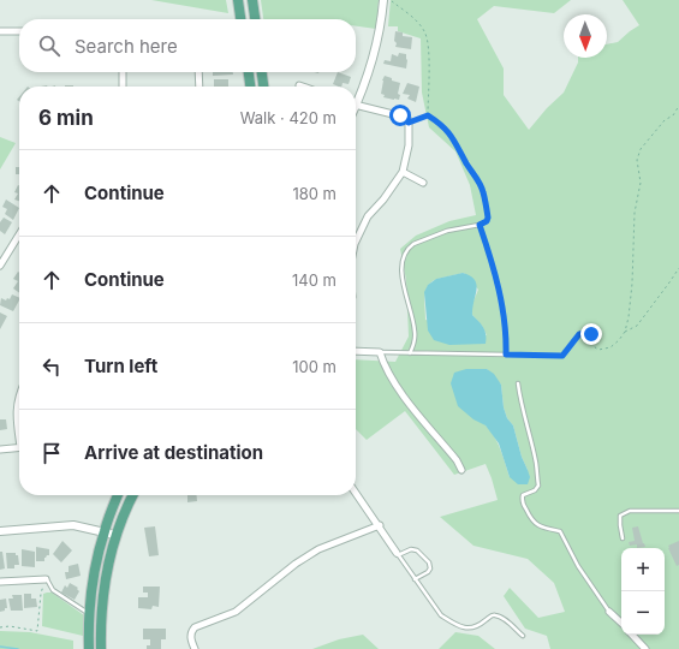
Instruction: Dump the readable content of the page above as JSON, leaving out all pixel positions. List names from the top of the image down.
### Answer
{
  "north": "bottom",
  "page": {
    "search": "Search here",
    "heading": ["6 min", "Walk · 420 m"],
    "list": [
      ["Continue", "180 m"],
      ["Continue", "140 m"],
      ["Turn left", "100 m"],
      "Arrive at destination"
    ],
    "map_buttons": ["+", "−"]
  }
}
